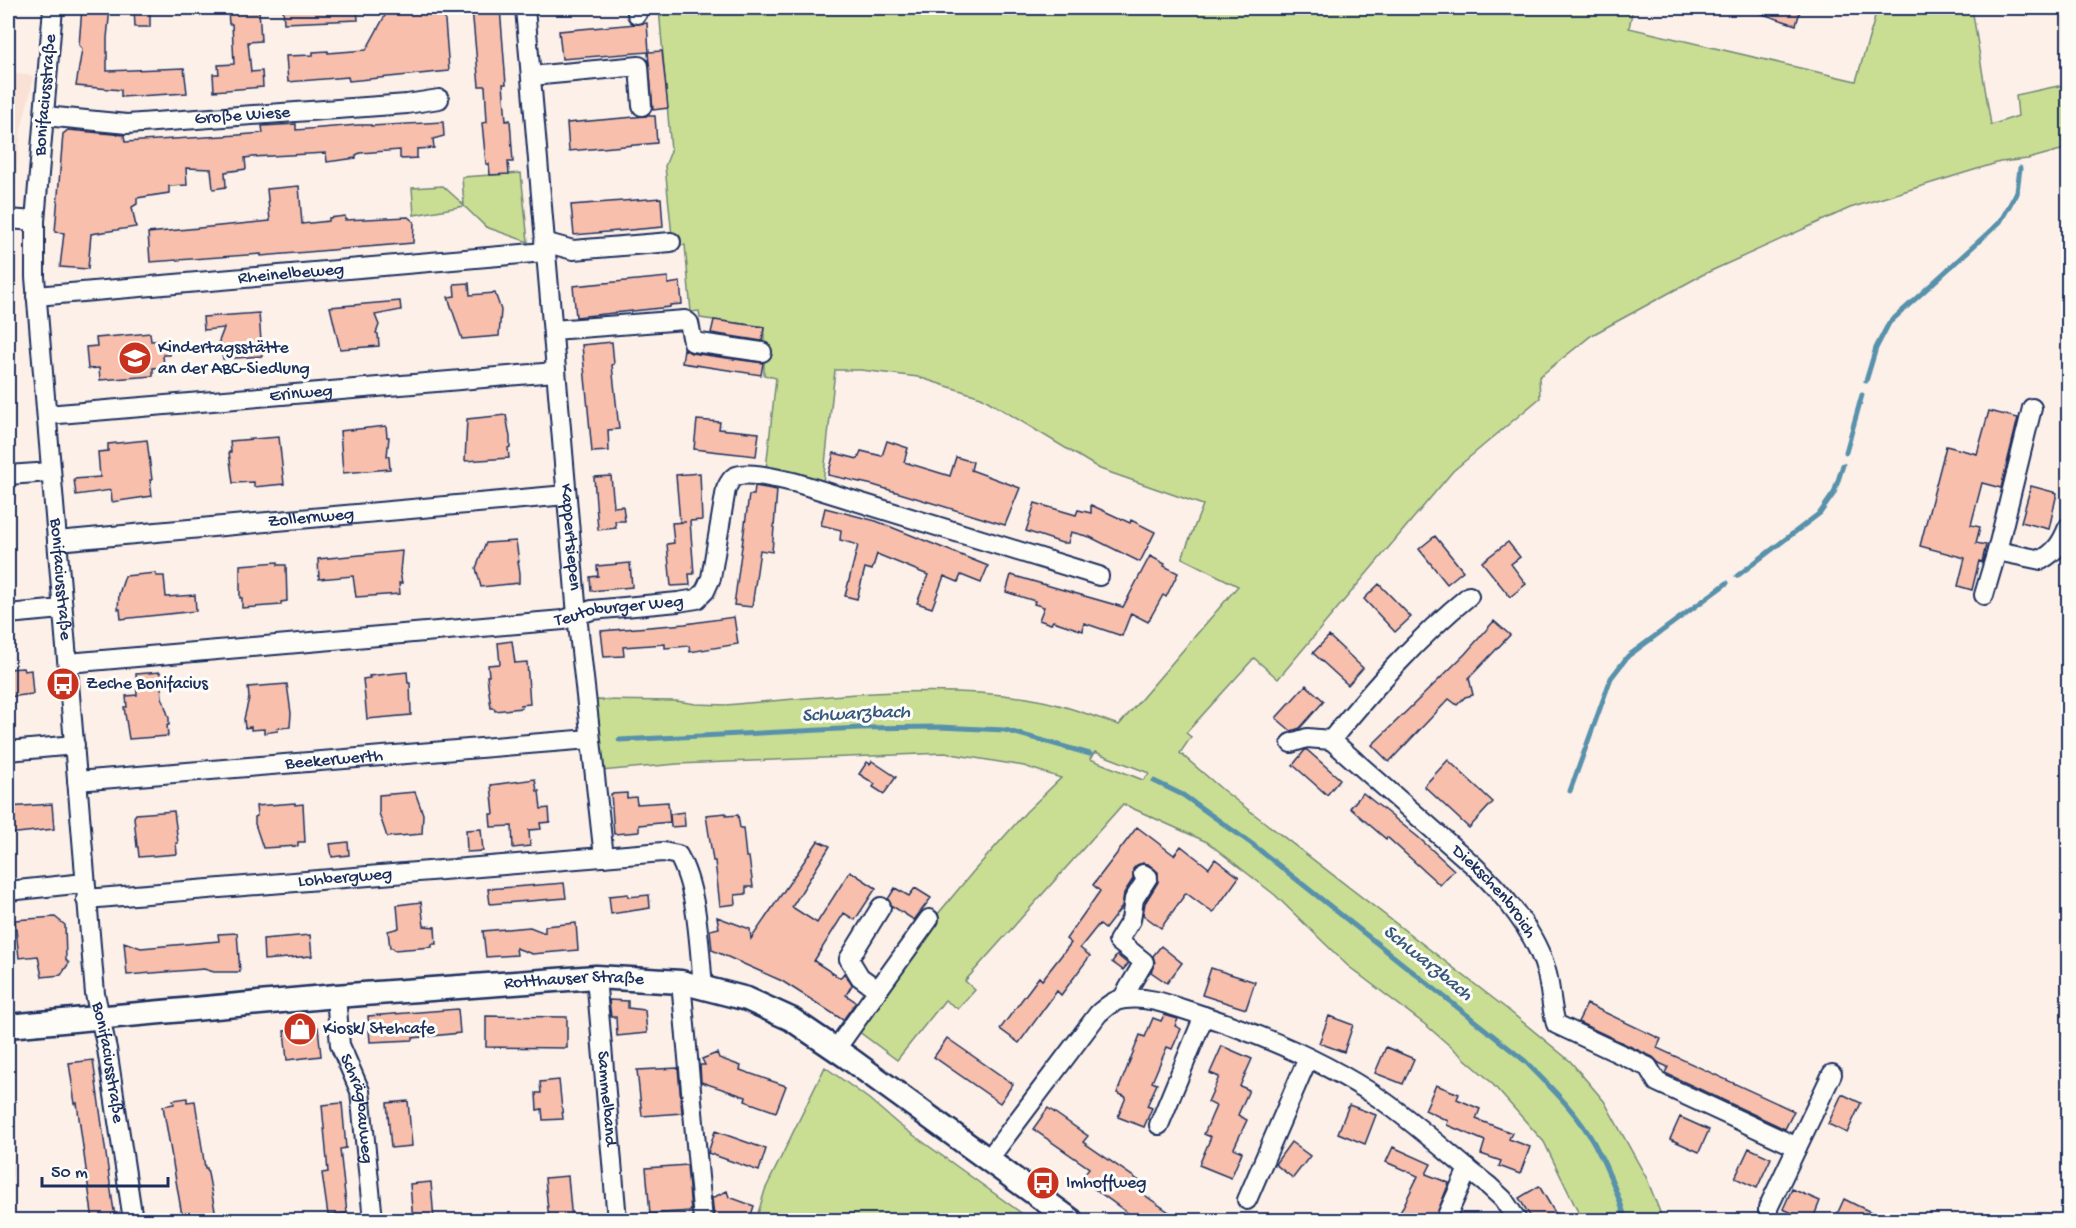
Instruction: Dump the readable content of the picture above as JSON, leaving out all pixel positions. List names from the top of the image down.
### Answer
{
  "streets": {
    "main road": ["Rotthauser Straße"],
    "street": [
      "Bonifaciusstraße",
      "Große Wiese",
      "Rheinelbeweg",
      "Erinweg",
      "Zollernweg",
      "Kappertsiepen",
      "Teutoburger Weg",
      "Beekerwerth",
      "Lohbergweg",
      "Diekschenbroich",
      "Sammelband",
      "Schrägbauweg"
    ]
  },
  "crossings": [
    ["Bonifaciusstraße", "Große Wiese"],
    ["Bonifaciusstraße", "Rheinelbeweg"],
    ["Bonifaciusstraße", "Erinweg"],
    ["Bonifaciusstraße", "Zollernweg"],
    ["Bonifaciusstraße", "Teutoburger Weg"],
    ["Bonifaciusstraße", "Beekerwerth"],
    ["Bonifaciusstraße", "Lohbergweg"],
    ["Bonifaciusstraße", "Rotthauser Straße"],
    ["Rheinelbeweg", "Kappertsiepen"],
    ["Erinweg", "Kappertsiepen"],
    ["Zollernweg", "Kappertsiepen"],
    ["Kappertsiepen", "Teutoburger Weg"],
    ["Kappertsiepen", "Beekerwerth"],
    ["Kappertsiepen", "Lohbergweg"],
    ["Rotthauser Straße", "Sammelband"],
    ["Rotthauser Straße", "Schrägbauweg"]
  ],
  "water": ["Schwarzbach"],
  "places": {
    "school or university": ["Kindertagsstätte an der ABC-Siedlung"],
    "bus stop": ["Zeche Bonifacius", "Imhoffweg"],
    "shop": ["Kiosk/ Stehcafe"]
  },
  "scale_bar": "50 m"
}
